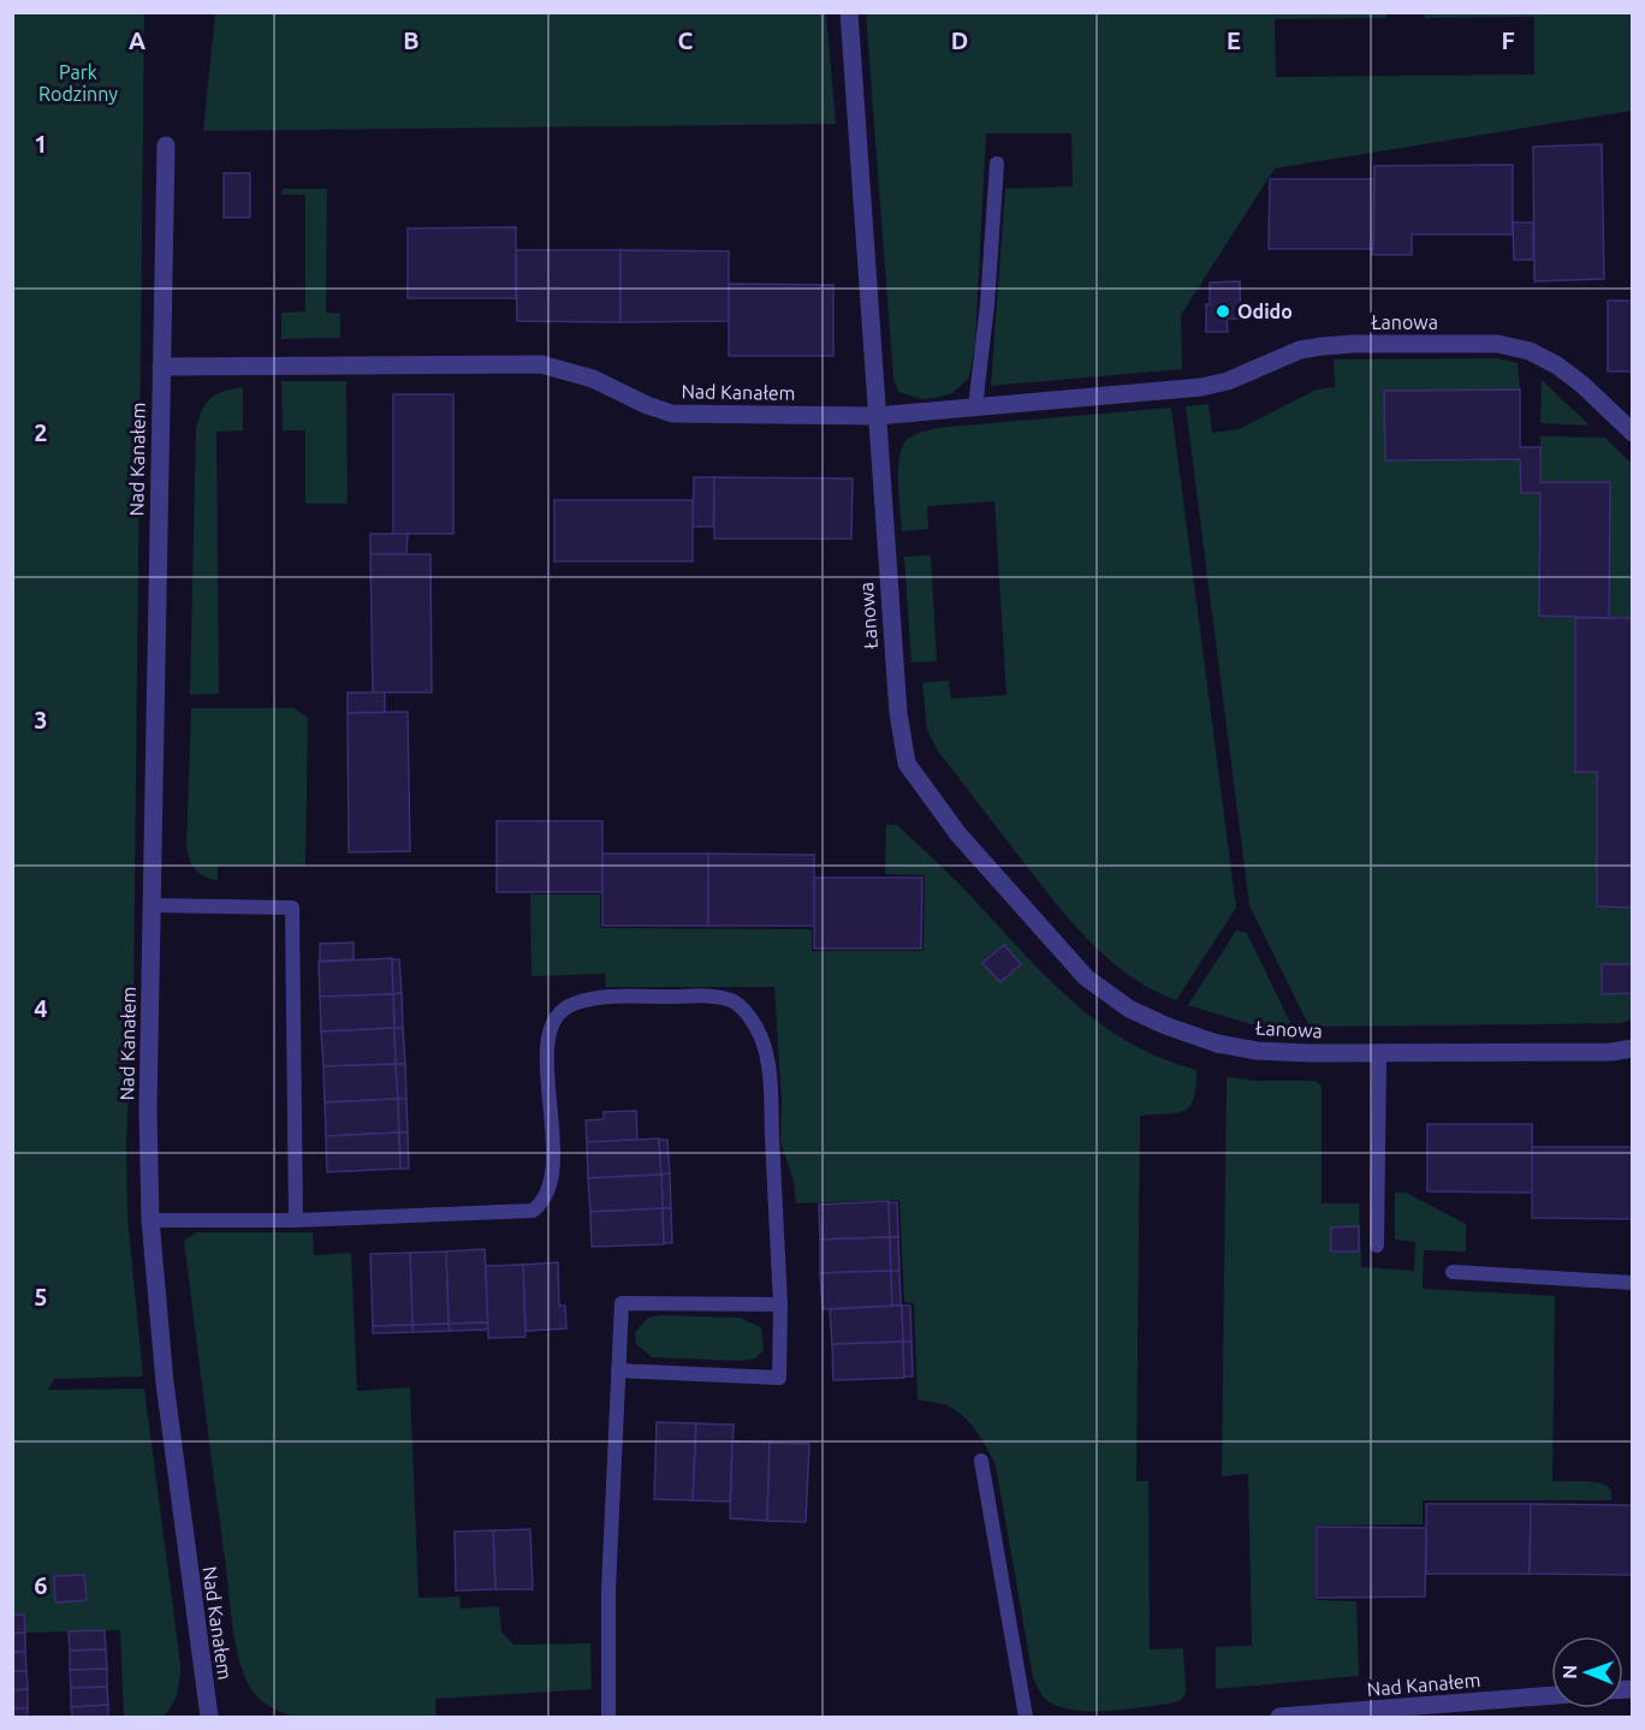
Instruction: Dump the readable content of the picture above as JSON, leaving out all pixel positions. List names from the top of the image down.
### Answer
{
  "streets": {
    "street": ["Łanowa", "Nad Kanałem"]
  },
  "crossings": [
    ["Łanowa", "Nad Kanałem"]
  ],
  "parks": ["Park Rodzinny"],
  "places": ["Odido"],
  "north": "left",
  "grid": {
    "columns": [
      "A",
      "B",
      "C",
      "D",
      "E",
      "F"
    ],
    "rows": [
      "1",
      "2",
      "3",
      "4",
      "5",
      "6"
    ]
  }
}
